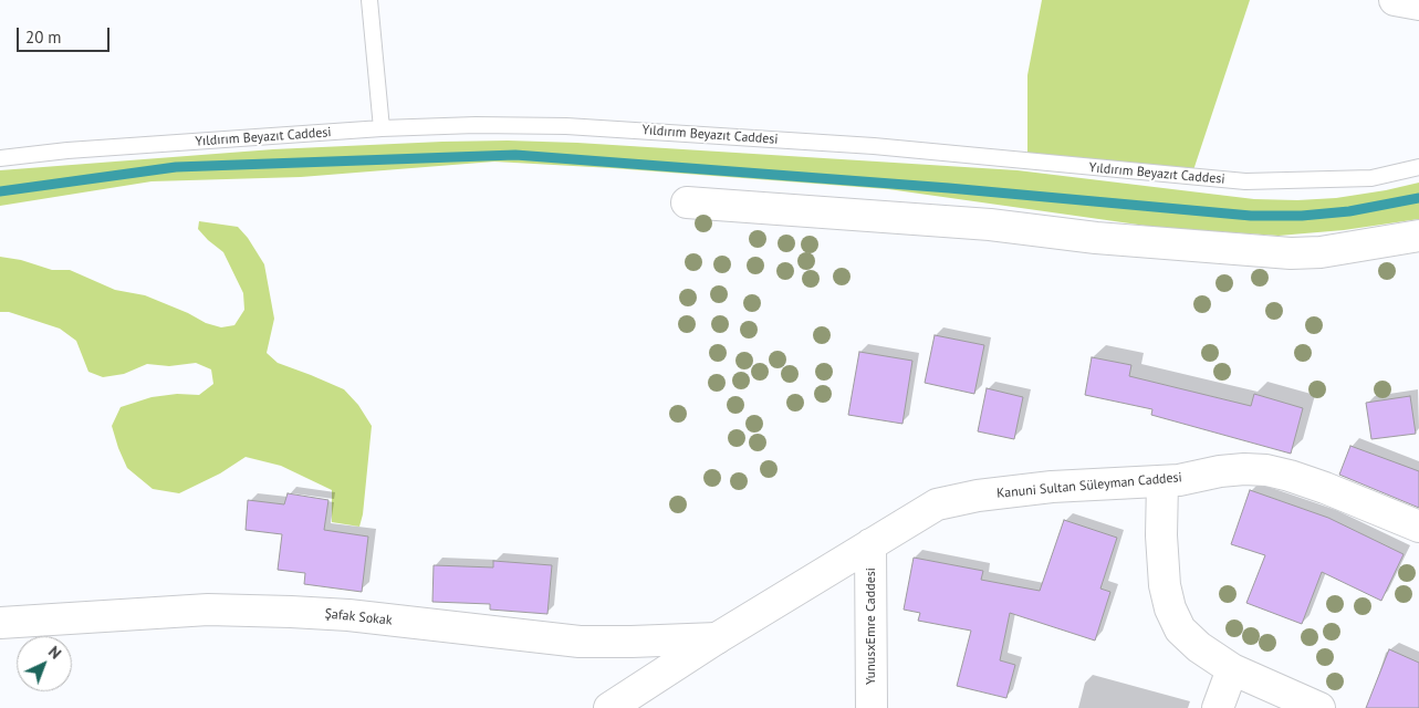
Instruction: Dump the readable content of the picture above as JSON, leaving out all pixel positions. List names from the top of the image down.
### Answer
{
  "streets": {
    "street": ["Kanuni Sultan Süleyman Caddesi", "Şafak Sokak", "YunusxEmre Caddesi"],
    "lane": ["Yıldırım Beyazıt Caddesi"]
  },
  "crossings": [
    ["Kanuni Sultan Süleyman Caddesi", "Şafak Sokak"],
    ["Kanuni Sultan Süleyman Caddesi", "YunusxEmre Caddesi"]
  ],
  "scale_bar": "20 m",
  "north": "top right"
}
